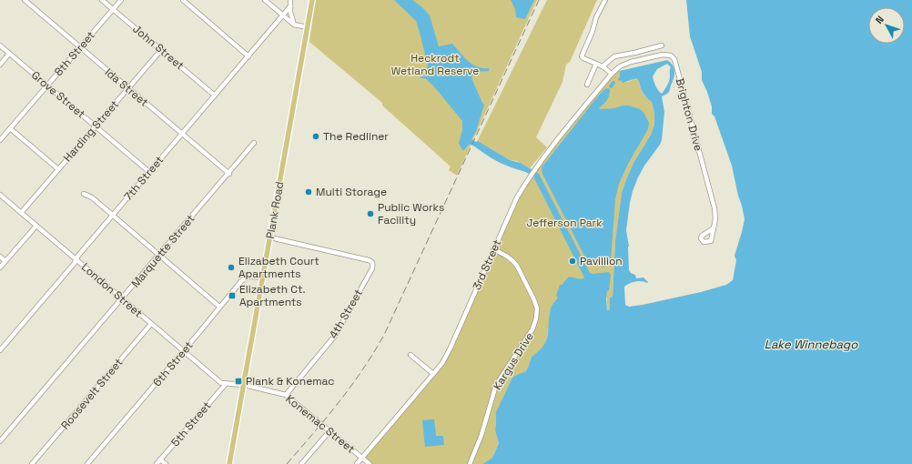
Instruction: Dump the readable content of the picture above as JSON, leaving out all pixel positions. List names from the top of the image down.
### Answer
{
  "streets": {
    "main road": ["Plank Road"],
    "street": [
      "John Street",
      "8th Street",
      "Ida Street",
      "Grove Street",
      "Brighton Drive",
      "Harding Street",
      "7th Street",
      "Marquette Street",
      "3rd Street",
      "London Street",
      "4th Street",
      "Kargus Drive",
      "6th Street",
      "Roosevelt Street",
      "5th Street",
      "Konemac Street"
    ]
  },
  "crossings": [
    ["John Street", "8th Street"],
    ["John Street", "Harding Street"],
    ["John Street", "7th Street"],
    ["8th Street", "Ida Street"],
    ["8th Street", "Grove Street"],
    ["Ida Street", "Harding Street"],
    ["Ida Street", "7th Street"],
    ["Ida Street", "Marquette Street"],
    ["Grove Street", "Harding Street"],
    ["Grove Street", "7th Street"],
    ["Brighton Drive", "3rd Street"],
    ["Harding Street", "London Street"],
    ["7th Street", "London Street"],
    ["Plank Road", "4th Street"],
    ["Plank Road", "6th Street"],
    ["Plank Road", "Konemac Street"],
    ["Marquette Street", "London Street"],
    ["3rd Street", "Kargus Drive"],
    ["3rd Street", "Konemac Street"],
    ["London Street", "6th Street"],
    ["London Street", "Roosevelt Street"],
    ["London Street", "5th Street"],
    ["London Street", "Konemac Street"],
    ["4th Street", "Konemac Street"],
    ["5th Street", "Konemac Street"]
  ],
  "water": ["Lake Winnebago"],
  "parks": ["Heckrodt Wetland Reserve", "Jefferson Park"],
  "places": {
    "other": [
      "The Redliner",
      "Multi Storage",
      "Public Works Facility",
      "Pavillion",
      "Elizabeth Court Apartments"
    ],
    "transit": ["Elizabeth Ct. Apartments", "Plank & Konemac"]
  },
  "north": "top left"
}
